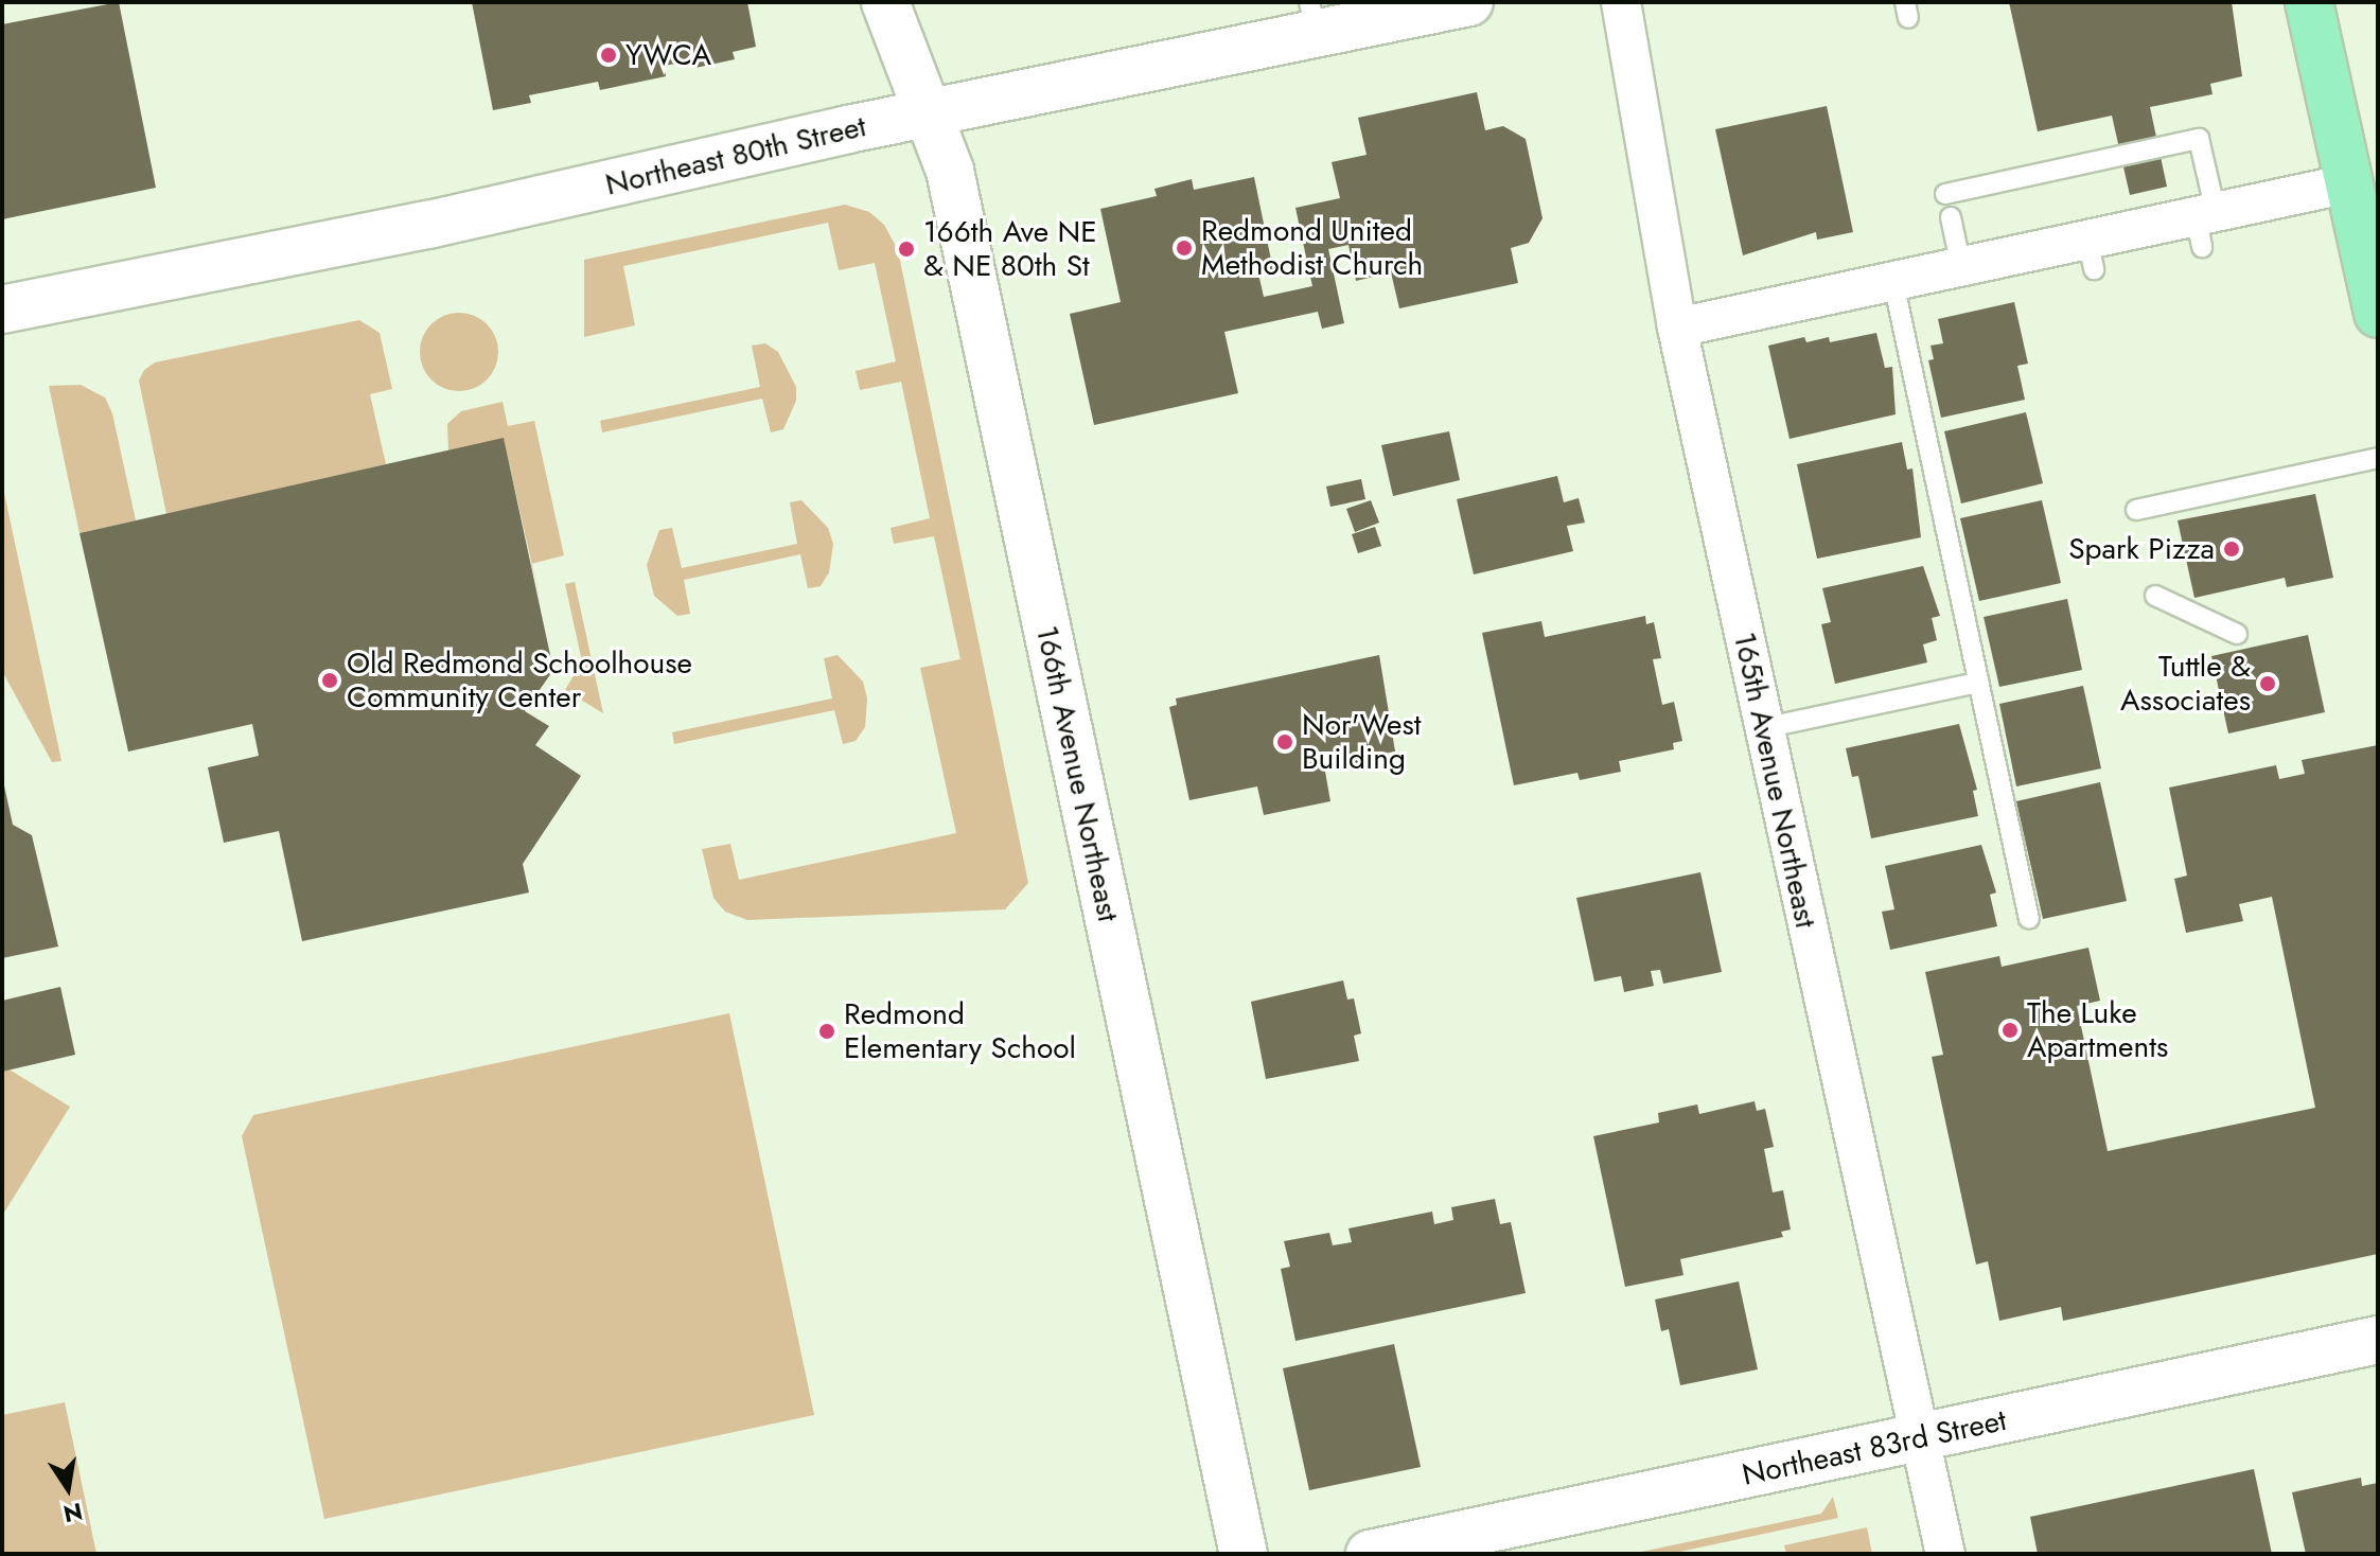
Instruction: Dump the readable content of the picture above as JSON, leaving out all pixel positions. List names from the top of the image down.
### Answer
{
  "streets": {
    "street": [
      "Northeast 80th Street",
      "166th Avenue Northeast",
      "165th Avenue Northeast",
      "Northeast 83rd Street"
    ]
  },
  "crossings": [
    ["Northeast 80th Street", "166th Avenue Northeast"],
    ["165th Avenue Northeast", "Northeast 83rd Street"]
  ],
  "places": [
    "YWCA",
    "Redmond United Methodist Church",
    "166th Ave NE & NE 80th St",
    "Spark Pizza",
    "Old Redmond Schoolhouse Community Center",
    "Tuttle & Associates",
    "Nor'West Building",
    "The Luke Apartments",
    "Redmond Elementary School"
  ],
  "north": "bottom"
}
